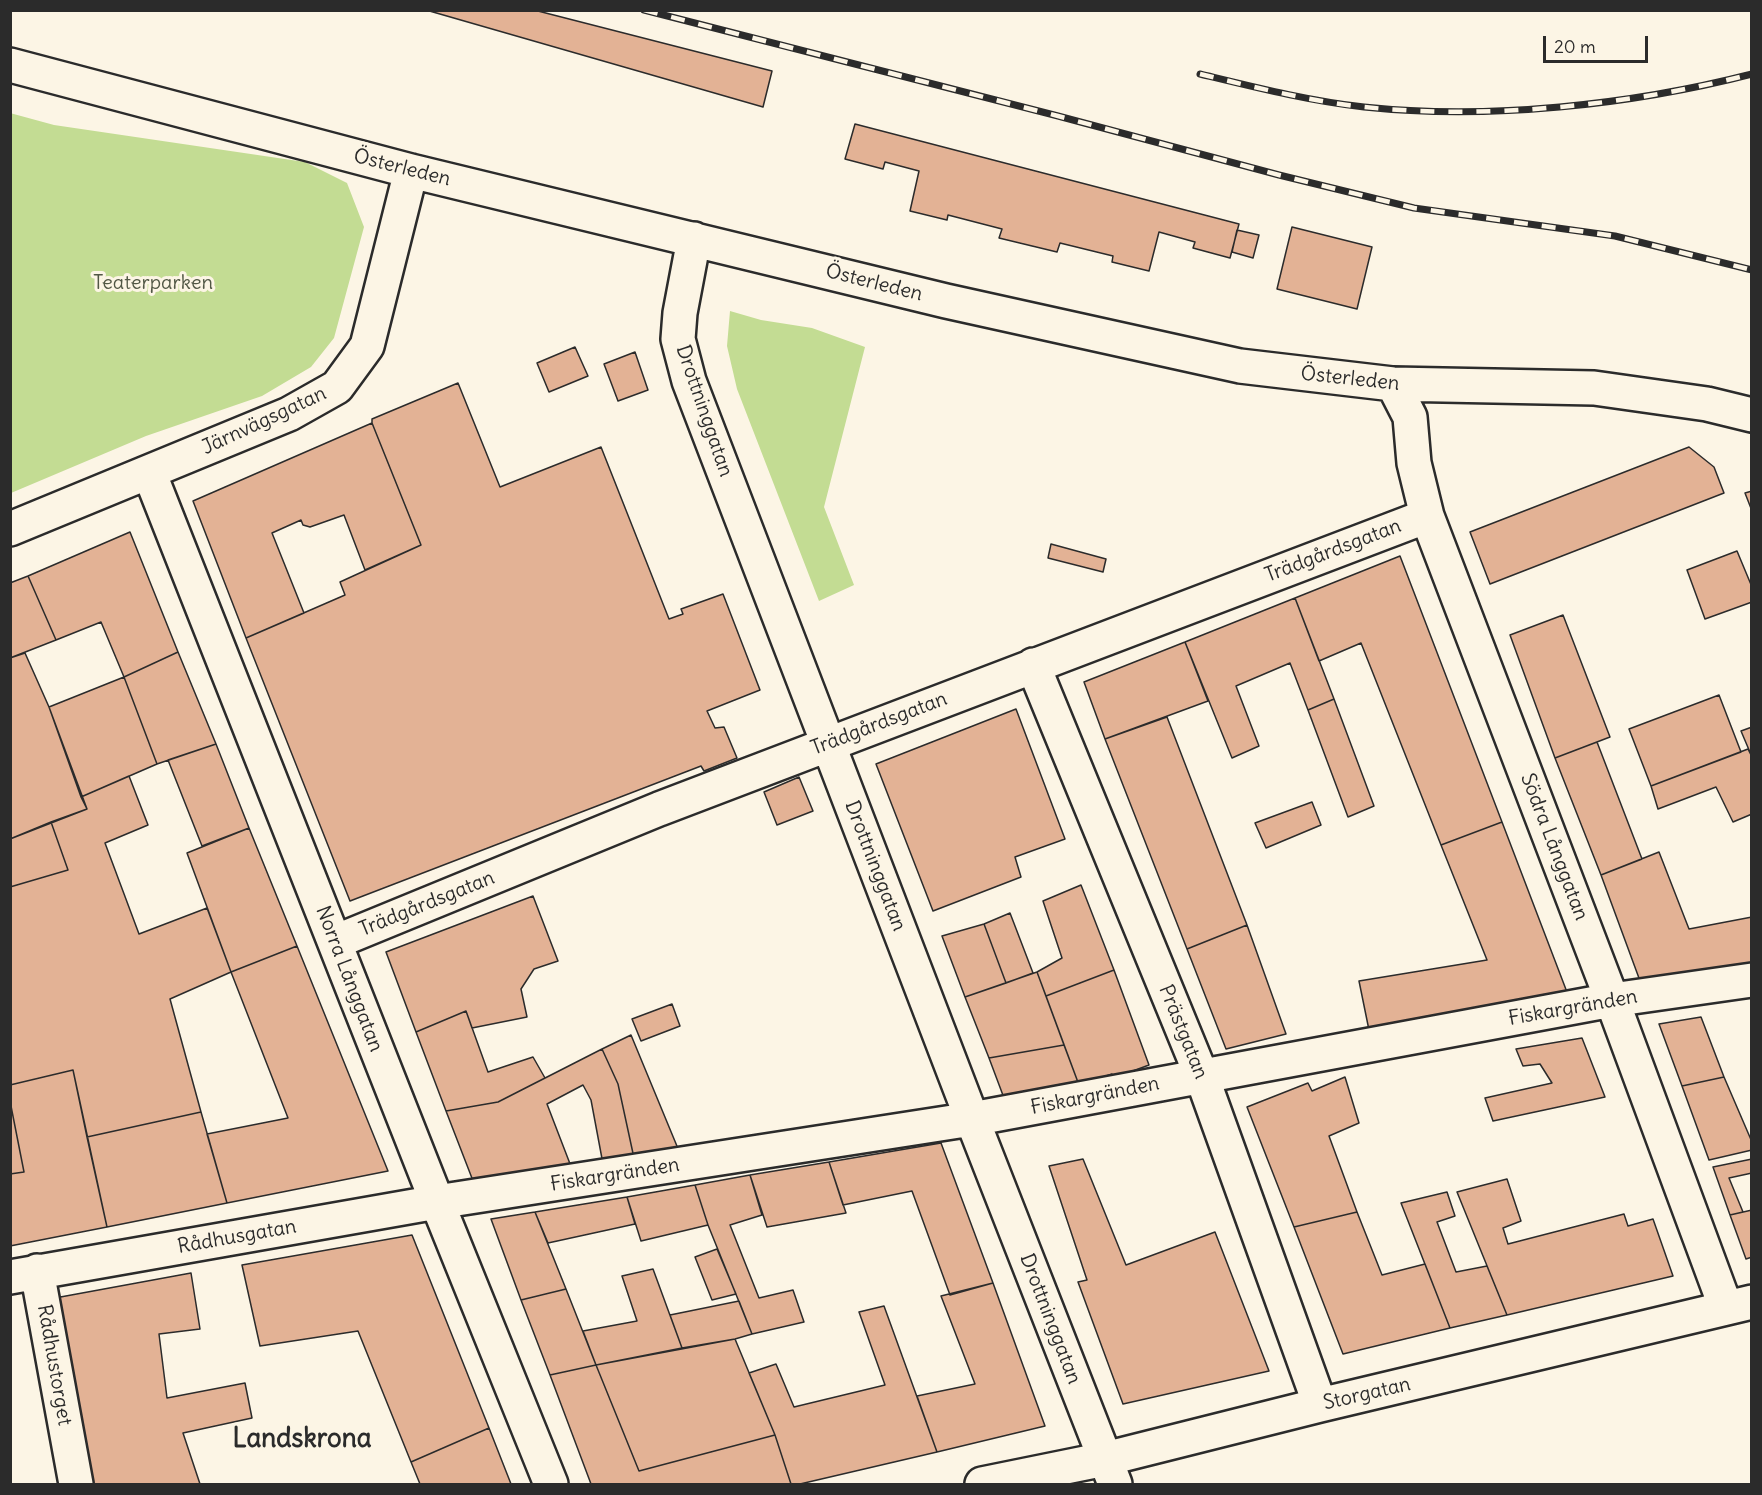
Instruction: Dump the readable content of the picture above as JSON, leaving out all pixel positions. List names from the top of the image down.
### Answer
{
  "streets": {
    "street": [
      "Österleden",
      "Drottninggatan",
      "Järnvägsgatan",
      "Trädgårdsgatan",
      "Södra Långgatan",
      "Norra Långgatan",
      "Fiskargränden",
      "Prästgatan",
      "Rådhusgatan",
      "Rådhustorget",
      "Storgatan"
    ]
  },
  "crossings": [
    ["Österleden", "Drottninggatan"],
    ["Österleden", "Järnvägsgatan"],
    ["Österleden", "Södra Långgatan"],
    ["Drottninggatan", "Trädgårdsgatan"],
    ["Drottninggatan", "Fiskargränden"],
    ["Drottninggatan", "Storgatan"],
    ["Järnvägsgatan", "Norra Långgatan"],
    ["Trädgårdsgatan", "Södra Långgatan"],
    ["Trädgårdsgatan", "Norra Långgatan"],
    ["Trädgårdsgatan", "Prästgatan"],
    ["Södra Långgatan", "Fiskargränden"],
    ["Södra Långgatan", "Storgatan"],
    ["Norra Långgatan", "Fiskargränden"],
    ["Norra Långgatan", "Rådhusgatan"],
    ["Fiskargränden", "Prästgatan"],
    ["Fiskargränden", "Rådhusgatan"],
    ["Prästgatan", "Storgatan"],
    ["Rådhusgatan", "Rådhustorget"]
  ],
  "districts": ["Landskrona"],
  "parks": ["Teaterparken"],
  "scale_bar": "20 m"
}
